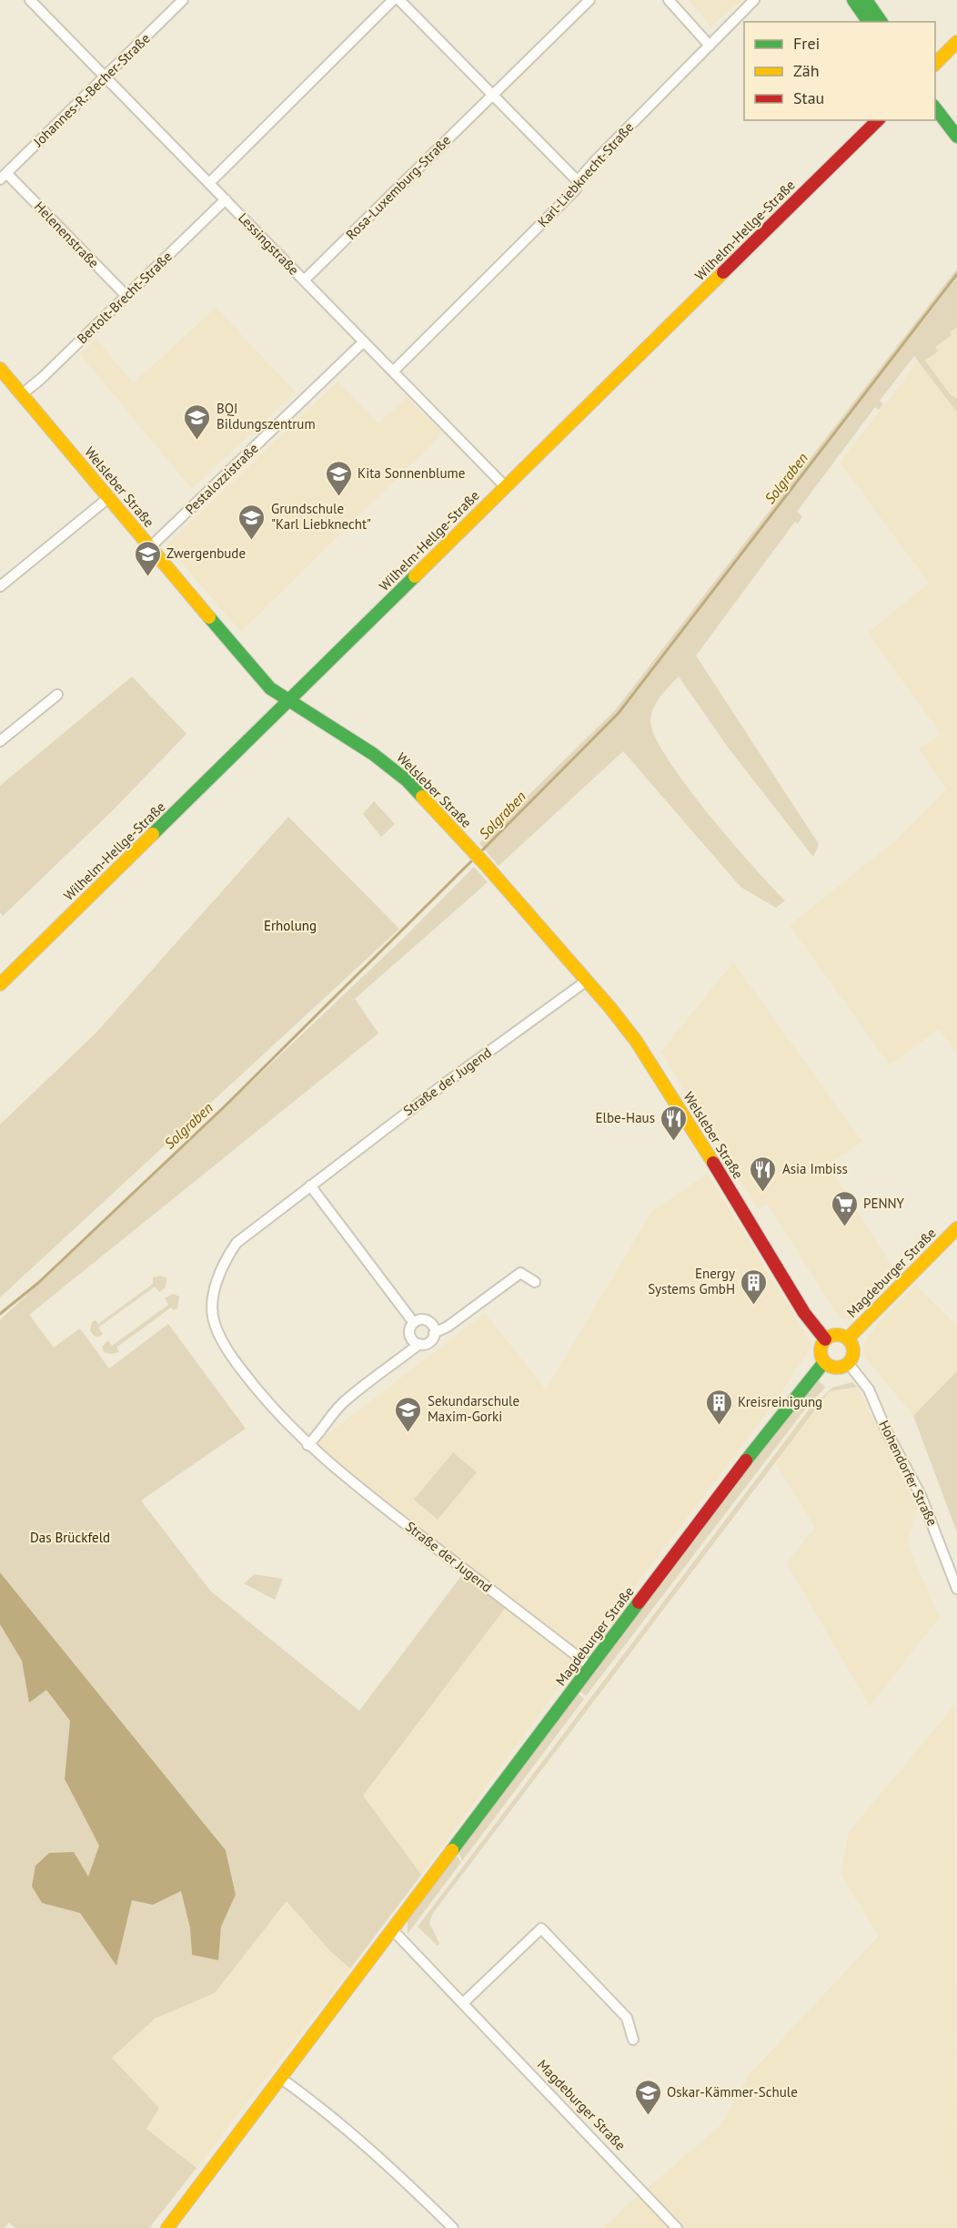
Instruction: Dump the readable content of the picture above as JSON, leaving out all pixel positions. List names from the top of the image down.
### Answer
{
  "streets": {
    "main road": ["Wilhelm-Hellge-Straße", "Welsleber Straße", "Magdeburger Straße"],
    "street": [
      "Johannes-R.-Becher-Straße",
      "Karl-Liebknecht-Straße",
      "Rosa-Luxemburg-Straße",
      "Helenenstraße",
      "Lessingstraße",
      "Bertolt-Brecht-Straße",
      "Pestalozzistraße",
      "Straße der Jugend",
      "Hohendorfer Straße"
    ]
  },
  "crossings": [
    ["Johannes-R.-Becher-Straße", "Helenenstraße"],
    ["Johannes-R.-Becher-Straße", "Lessingstraße"],
    ["Karl-Liebknecht-Straße", "Lessingstraße"],
    ["Rosa-Luxemburg-Straße", "Lessingstraße"],
    ["Wilhelm-Hellge-Straße", "Lessingstraße"],
    ["Wilhelm-Hellge-Straße", "Welsleber Straße"],
    ["Helenenstraße", "Bertolt-Brecht-Straße"],
    ["Lessingstraße", "Bertolt-Brecht-Straße"],
    ["Lessingstraße", "Pestalozzistraße"],
    ["Bertolt-Brecht-Straße", "Welsleber Straße"],
    ["Pestalozzistraße", "Welsleber Straße"],
    ["Welsleber Straße", "Straße der Jugend"],
    ["Welsleber Straße", "Magdeburger Straße"],
    ["Welsleber Straße", "Hohendorfer Straße"],
    ["Straße der Jugend", "Magdeburger Straße"],
    ["Magdeburger Straße", "Hohendorfer Straße"]
  ],
  "water": ["Solgraben"],
  "parks": ["Erholung", "Das Brückfeld"],
  "places": {
    "school or university": [
      "BQI Bildungszentrum",
      "Kita Sonnenblume",
      "Grundschule \"Karl Liebknecht\"",
      "Zwergenbude",
      "Sekundarschule Maxim-Gorki",
      "Oskar-Kämmer-Schule"
    ],
    "restaurant": ["Elbe-Haus", "Asia Imbiss"],
    "supermarket": ["PENNY"],
    "building": ["Energy Systems GmbH", "Kreisreinigung"]
  },
  "legend": ["Frei", "Zäh", "Stau"]
}
